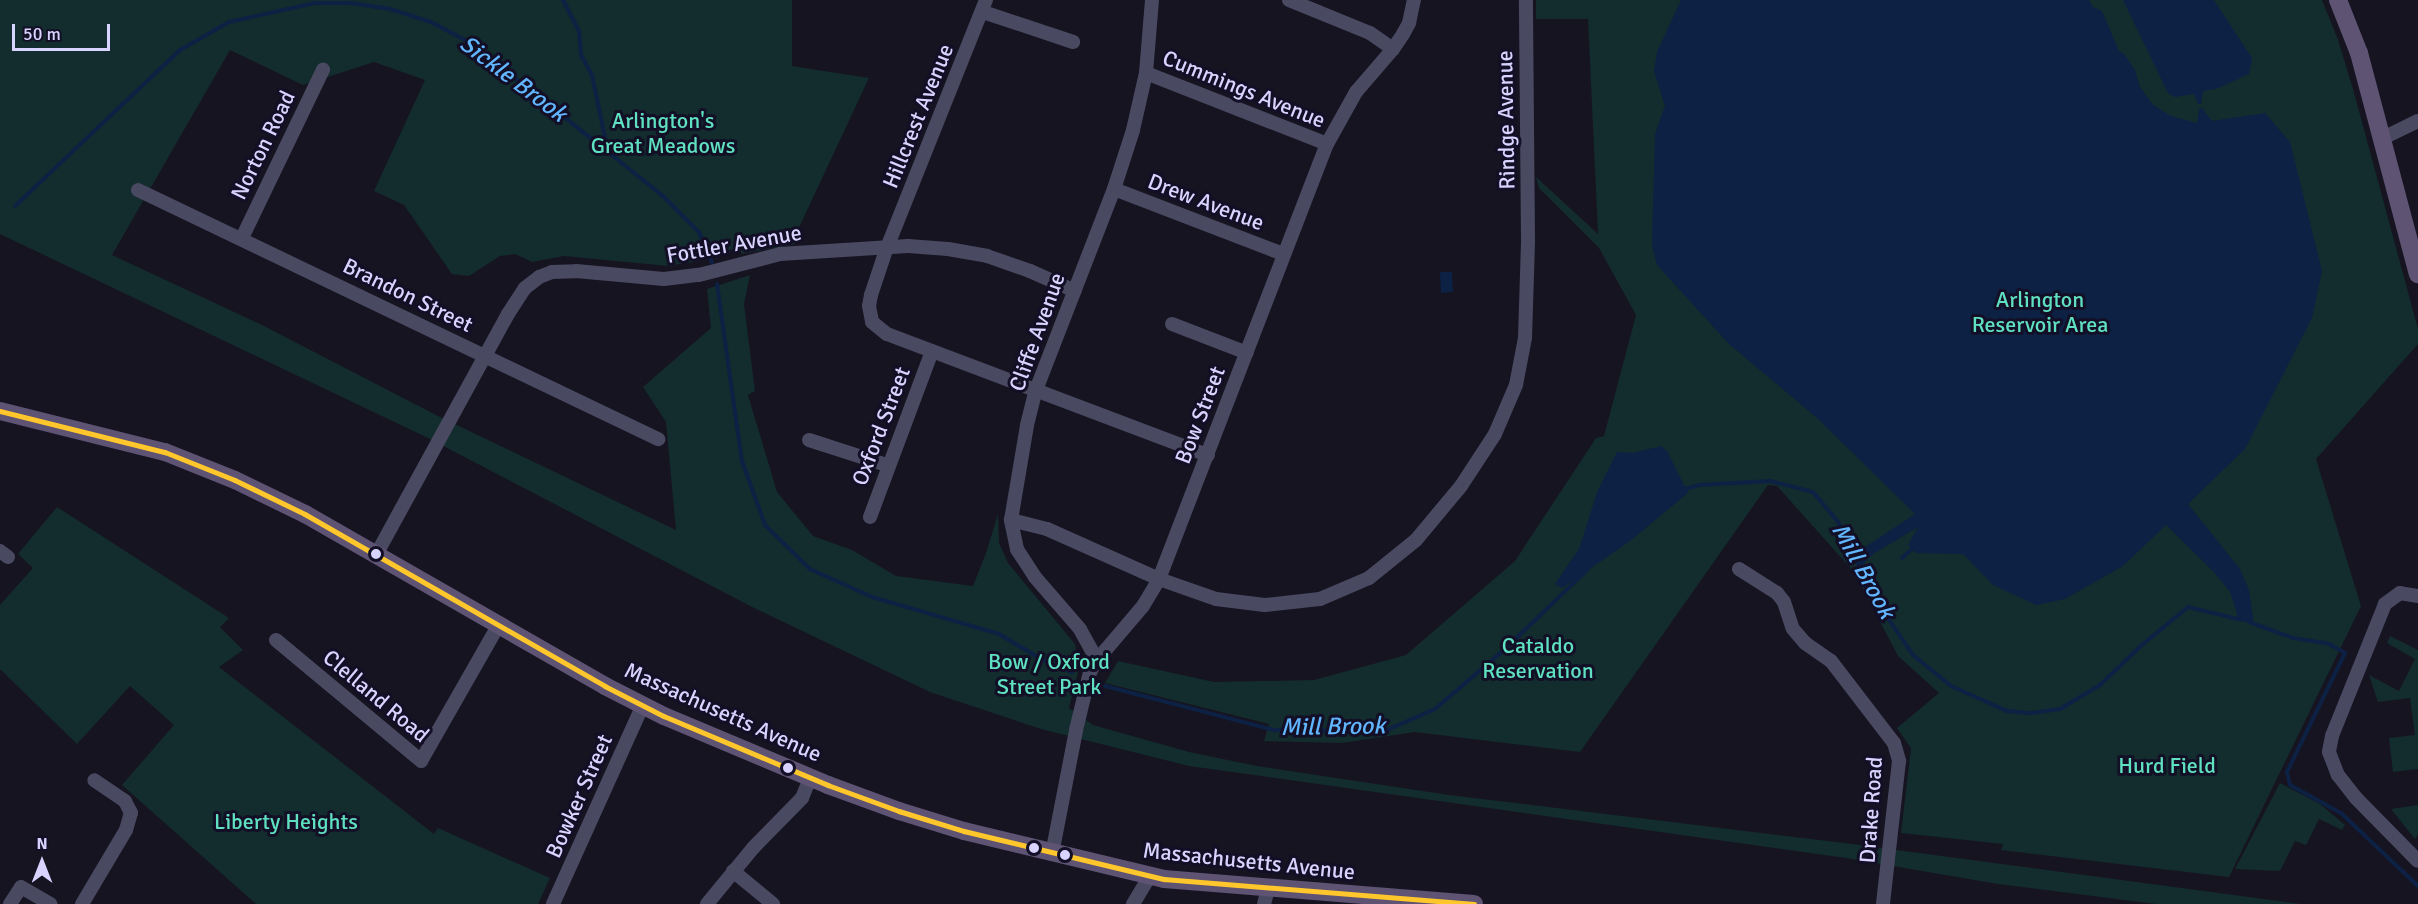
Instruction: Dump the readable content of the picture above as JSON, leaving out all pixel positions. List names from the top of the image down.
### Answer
{
  "streets": {
    "main road": ["Massachusetts Avenue"],
    "street": [
      "Cummings Avenue",
      "Hillcrest Avenue",
      "Rindge Avenue",
      "Norton Road",
      "Drew Avenue",
      "Fottler Avenue",
      "Brandon Street",
      "Cliffe Avenue",
      "Bow Street",
      "Oxford Street",
      "Clelland Road",
      "Bowker Street",
      "Drake Road"
    ]
  },
  "crossings": [
    ["Cummings Avenue", "Cliffe Avenue"],
    ["Cummings Avenue", "Bow Street"],
    ["Hillcrest Avenue", "Fottler Avenue"],
    ["Hillcrest Avenue", "Cliffe Avenue"],
    ["Hillcrest Avenue", "Bow Street"],
    ["Hillcrest Avenue", "Oxford Street"],
    ["Rindge Avenue", "Cliffe Avenue"],
    ["Rindge Avenue", "Bow Street"],
    ["Norton Road", "Brandon Street"],
    ["Drew Avenue", "Cliffe Avenue"],
    ["Drew Avenue", "Bow Street"],
    ["Fottler Avenue", "Brandon Street"],
    ["Fottler Avenue", "Cliffe Avenue"],
    ["Fottler Avenue", "Massachusetts Avenue"],
    ["Cliffe Avenue", "Bow Street"],
    ["Bow Street", "Massachusetts Avenue"],
    ["Clelland Road", "Massachusetts Avenue"],
    ["Massachusetts Avenue", "Bowker Street"]
  ],
  "water": ["Sickle Brook", "Mill Brook"],
  "parks": [
    "Arlington's Great Meadows",
    "Arlington Reservoir Area",
    "Cataldo Reservation",
    "Bow / Oxford Street Park",
    "Hurd Field",
    "Liberty Heights"
  ],
  "scale_bar": "50 m",
  "north": "top"
}
